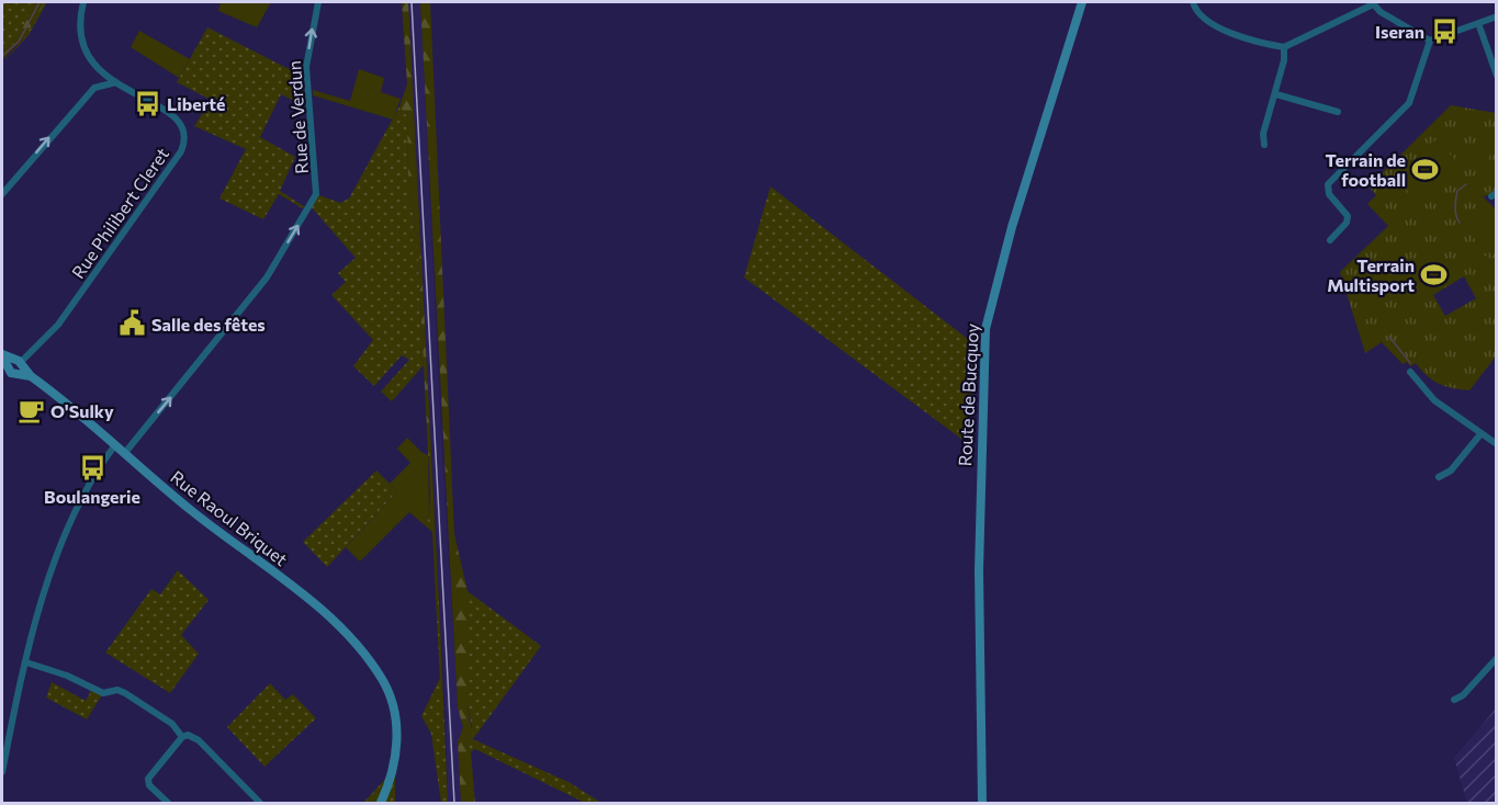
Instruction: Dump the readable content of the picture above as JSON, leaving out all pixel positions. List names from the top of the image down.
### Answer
{
  "streets": {
    "main road": ["Route de Bucquoy", "Rue Raoul Briquet"],
    "street": ["Rue de Verdun", "Rue Philibert Cleret"]
  },
  "crossings": [
    ["Rue de Verdun", "Rue Raoul Briquet"],
    ["Rue Philibert Cleret", "Rue Raoul Briquet"]
  ],
  "one_way": ["Rue de Verdun"],
  "places": {
    "bus stop": ["Iseran", "Liberté", "Boulangerie"],
    "sports": ["Terrain de football", "Terrain Multisport"],
    "public building": ["Salle des fêtes"],
    "cafe": ["O'Sulky"]
  }
}
